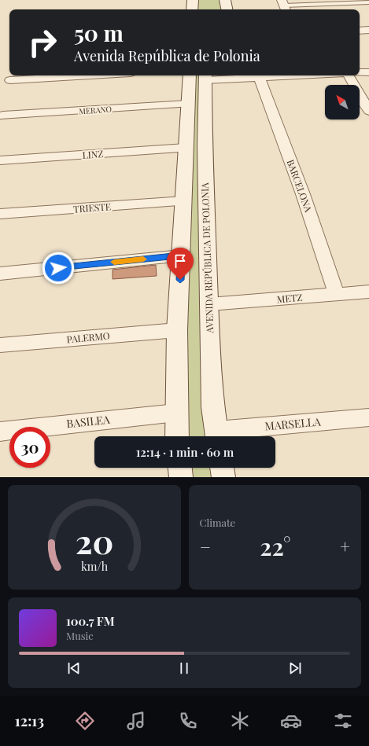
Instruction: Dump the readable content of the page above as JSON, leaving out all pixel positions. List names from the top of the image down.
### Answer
{
  "streets": {
    "main road": ["AVENIDA REPÚBLICA DE POLONIA"],
    "street": [
      "MERANO",
      "LINZ",
      "BARCELONA",
      "TRIESTE",
      "METZ",
      "PALERMO",
      "BASILEA",
      "MARSELLA"
    ]
  },
  "crossings": [
    ["MERANO", "AVENIDA REPÚBLICA DE POLONIA"],
    ["LINZ", "AVENIDA REPÚBLICA DE POLONIA"],
    ["BARCELONA", "METZ"],
    ["TRIESTE", "AVENIDA REPÚBLICA DE POLONIA"],
    ["AVENIDA REPÚBLICA DE POLONIA", "METZ"],
    ["AVENIDA REPÚBLICA DE POLONIA", "PALERMO"],
    ["AVENIDA REPÚBLICA DE POLONIA", "BASILEA"],
    ["AVENIDA REPÚBLICA DE POLONIA", "MARSELLA"]
  ],
  "north": "top left",
  "page": {
    "turn": ["50 m", "Avenida República de Polonia"],
    "limit": "30",
    "trip": "12:14 · 1 min · 60 m",
    "tile": "Climate",
    "heat": ["−", "22°", "+"],
    "song": ["100.7 FM", "Music"],
    "tabs": "12:13",
    "gauge": ["20", "km/h"]
  }
}
